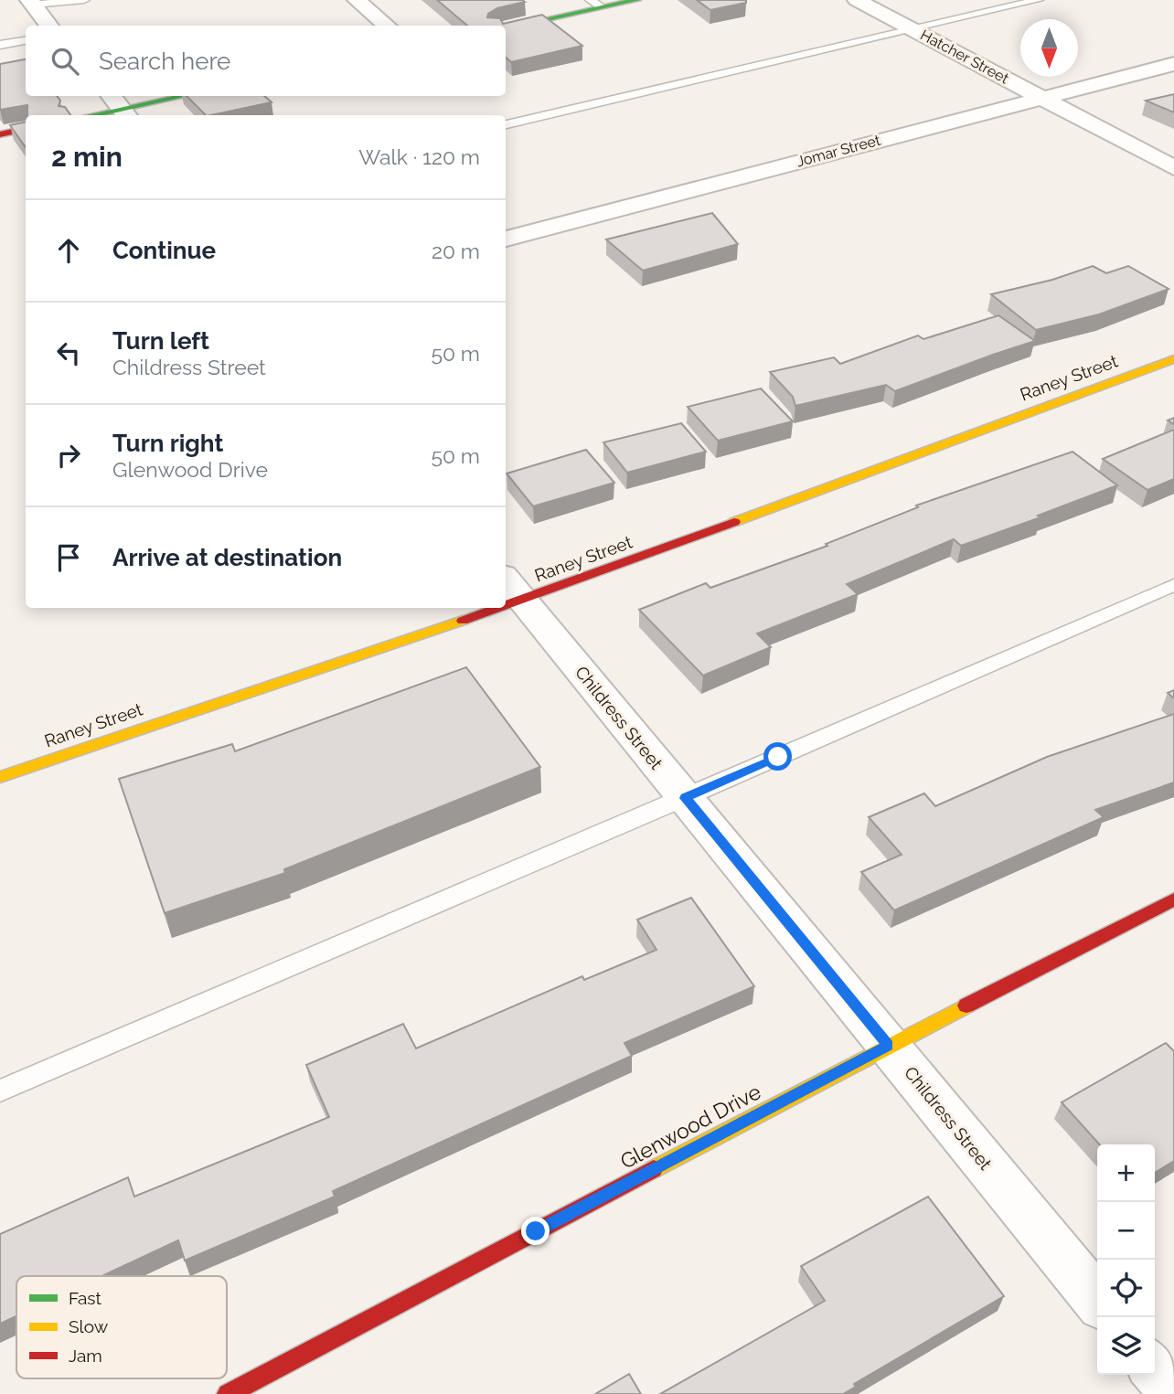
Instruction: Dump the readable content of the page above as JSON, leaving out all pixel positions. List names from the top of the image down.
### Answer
{
  "streets": {
    "street": [
      "Hatcher Street",
      "Jomar Street",
      "Raney Street",
      "Childress Street",
      "Glenwood Drive"
    ]
  },
  "crossings": [
    ["Hatcher Street", "Jomar Street"],
    ["Raney Street", "Childress Street"],
    ["Childress Street", "Glenwood Drive"]
  ],
  "legend": ["Fast", "Slow", "Jam"],
  "north": "bottom",
  "page": {
    "search": "Search here",
    "heading": ["2 min", "Walk · 120 m"],
    "list": [
      ["Continue", "20 m"],
      ["Turn left", "Childress Street", "50 m"],
      ["Turn right", "Glenwood Drive", "50 m"],
      "Arrive at destination"
    ],
    "map_buttons": ["+", "−"]
  }
}
